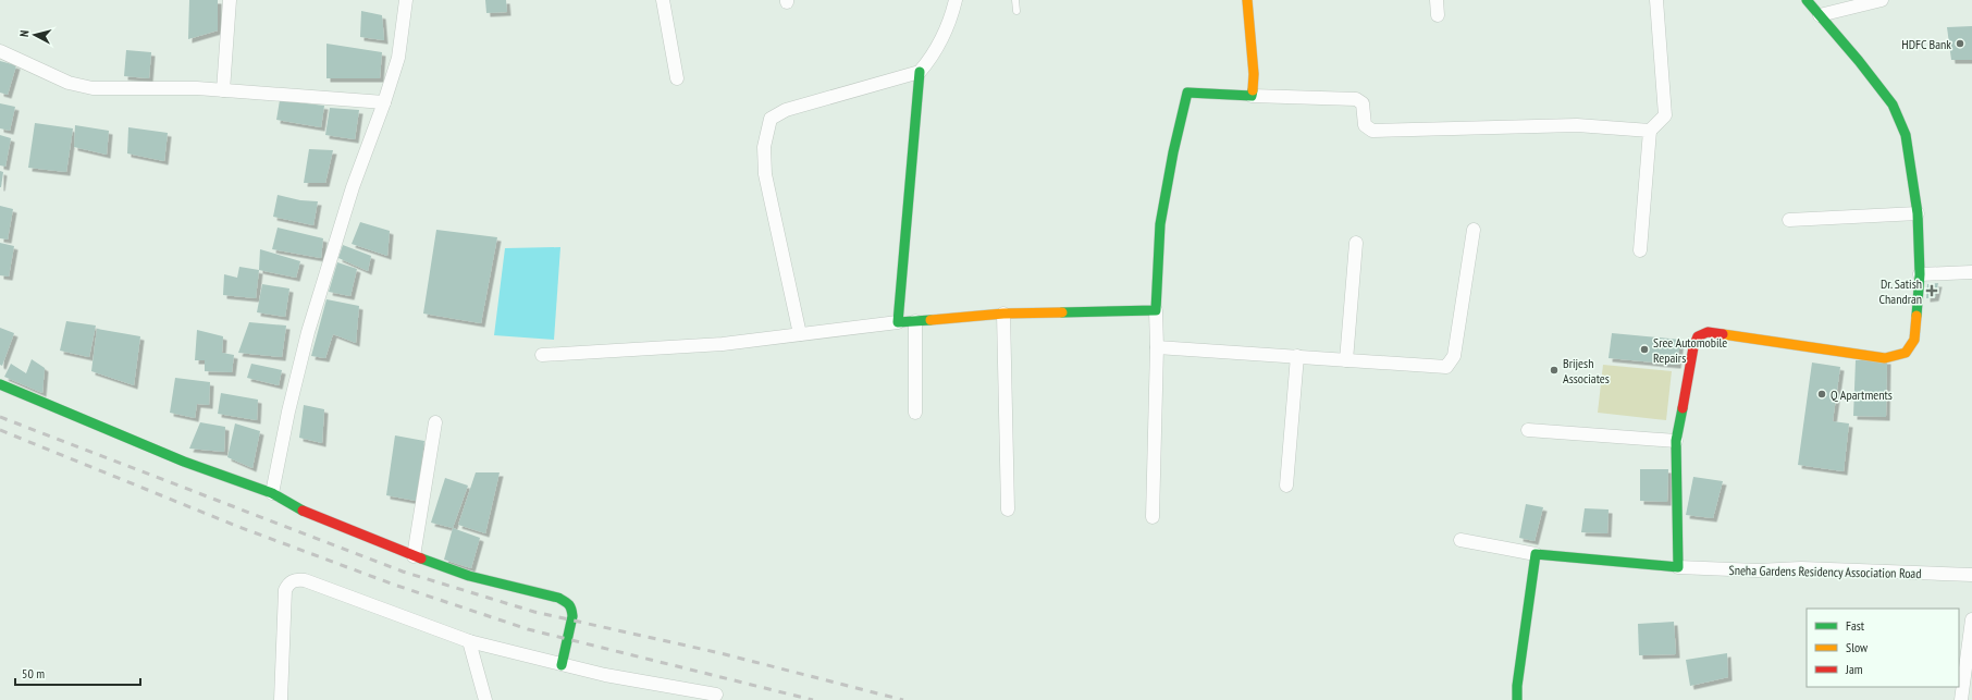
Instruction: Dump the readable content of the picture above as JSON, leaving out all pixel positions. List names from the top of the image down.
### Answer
{
  "streets": {
    "street": ["Sneha Gardens Residency Association Road"]
  },
  "places": {
    "other": [
      "HDFC Bank",
      "Sree Automobile Repairs",
      "Brijesh Associates",
      "Q Apartments"
    ],
    "health": ["Dr. Satish Chandran"]
  },
  "legend": ["Fast", "Slow", "Jam"],
  "scale_bar": "50 m",
  "north": "left"
}
